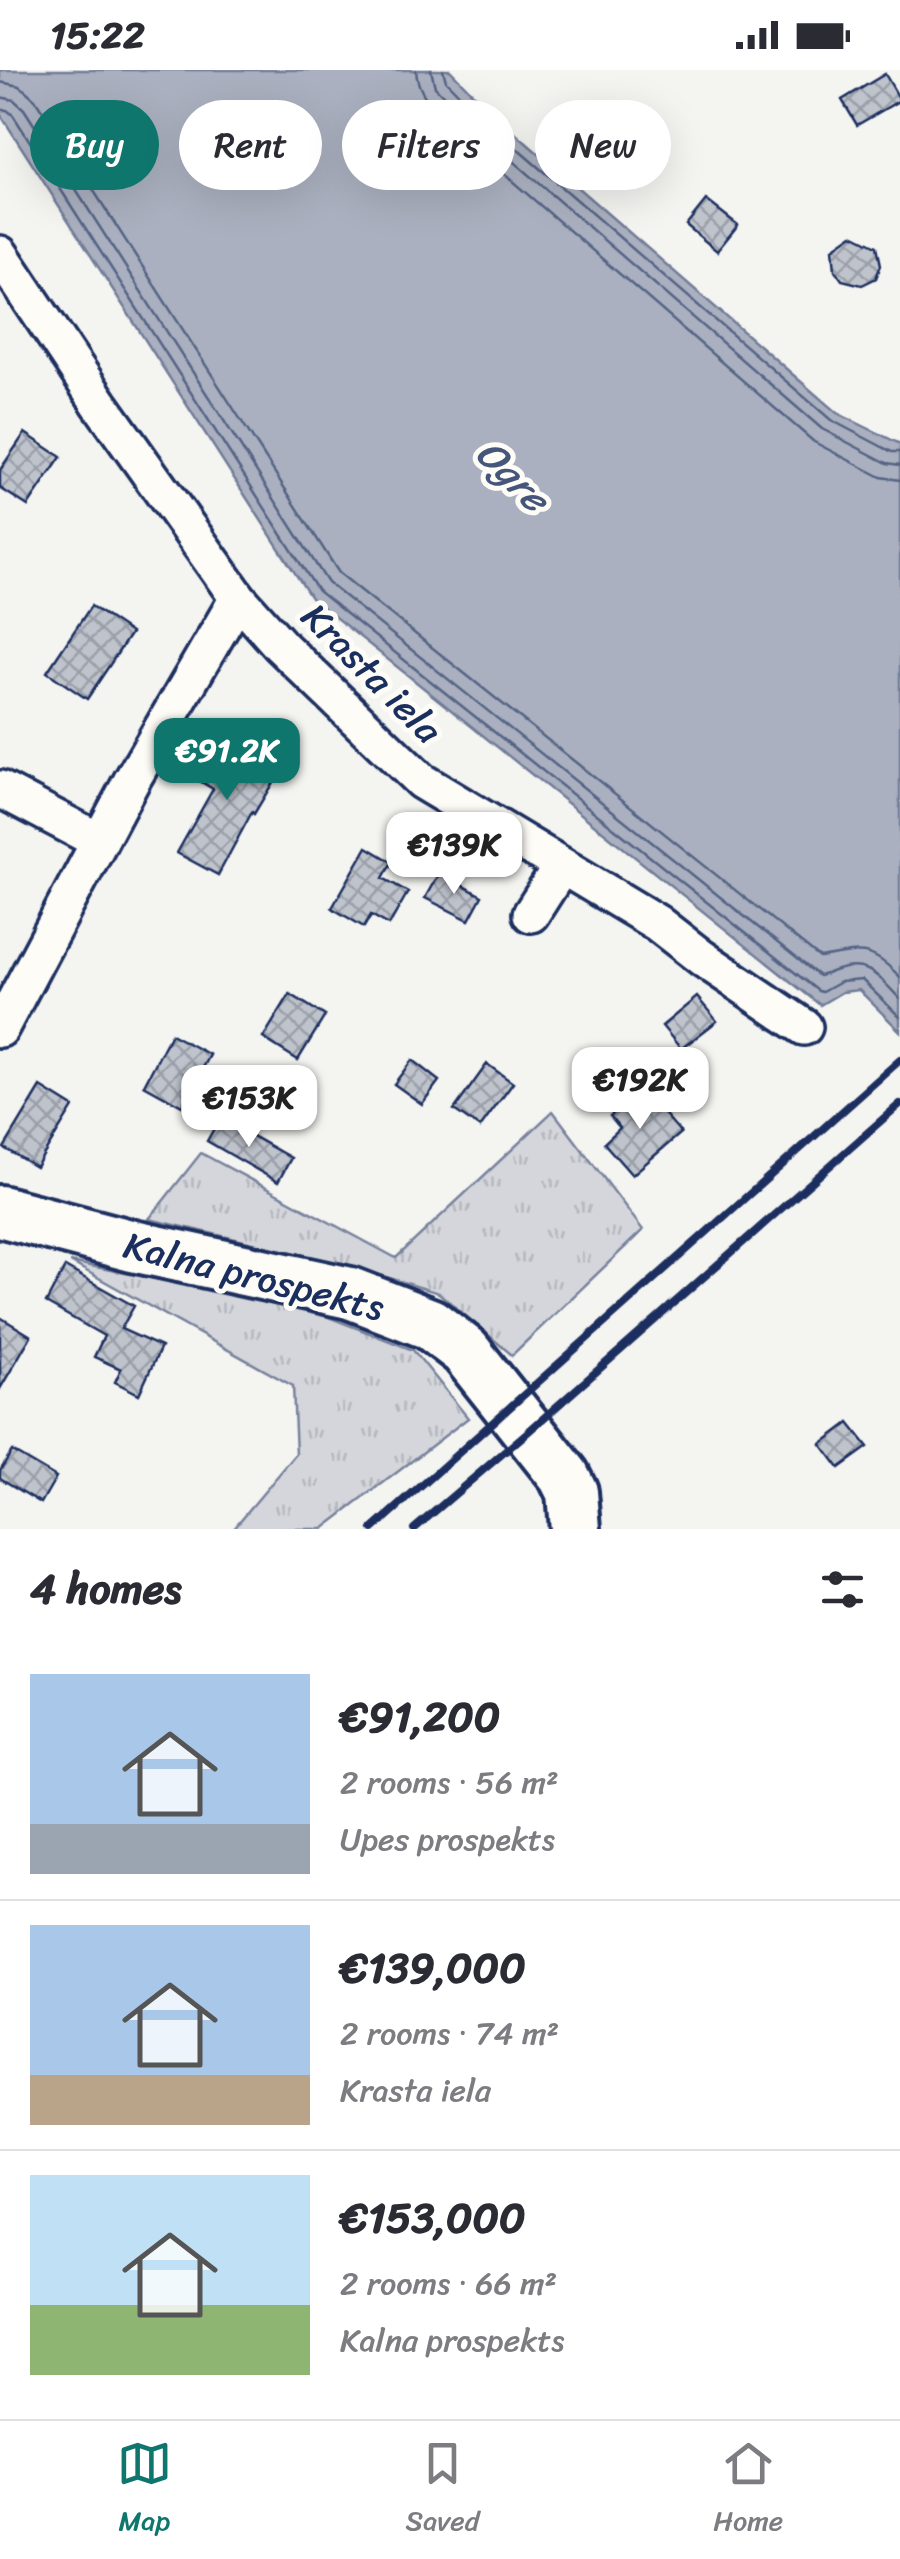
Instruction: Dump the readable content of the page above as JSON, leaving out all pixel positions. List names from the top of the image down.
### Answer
{
  "streets": {
    "main road": ["Kalna prospekts"],
    "street": ["Krasta iela"]
  },
  "water": ["Ogre"],
  "page": {
    "status": "15:22",
    "chip": [
      "Buy",
      "Rent",
      "Filters",
      "New"
    ],
    "price": [
      "€91.2K",
      "€139K",
      "€192K",
      "€153K"
    ],
    "heading": "4 homes",
    "list": [
      {
        "name": "€91,200",
        "note": "2 rooms · 56 m² · Upes prospekts"
      },
      {
        "name": "€139,000",
        "note": "2 rooms · 74 m² · Krasta iela"
      },
      {
        "name": "€153,000",
        "note": "2 rooms · 66 m² · Kalna prospekts"
      }
    ],
    "tabs": ["Map", "Saved", "Home"]
  }
}
